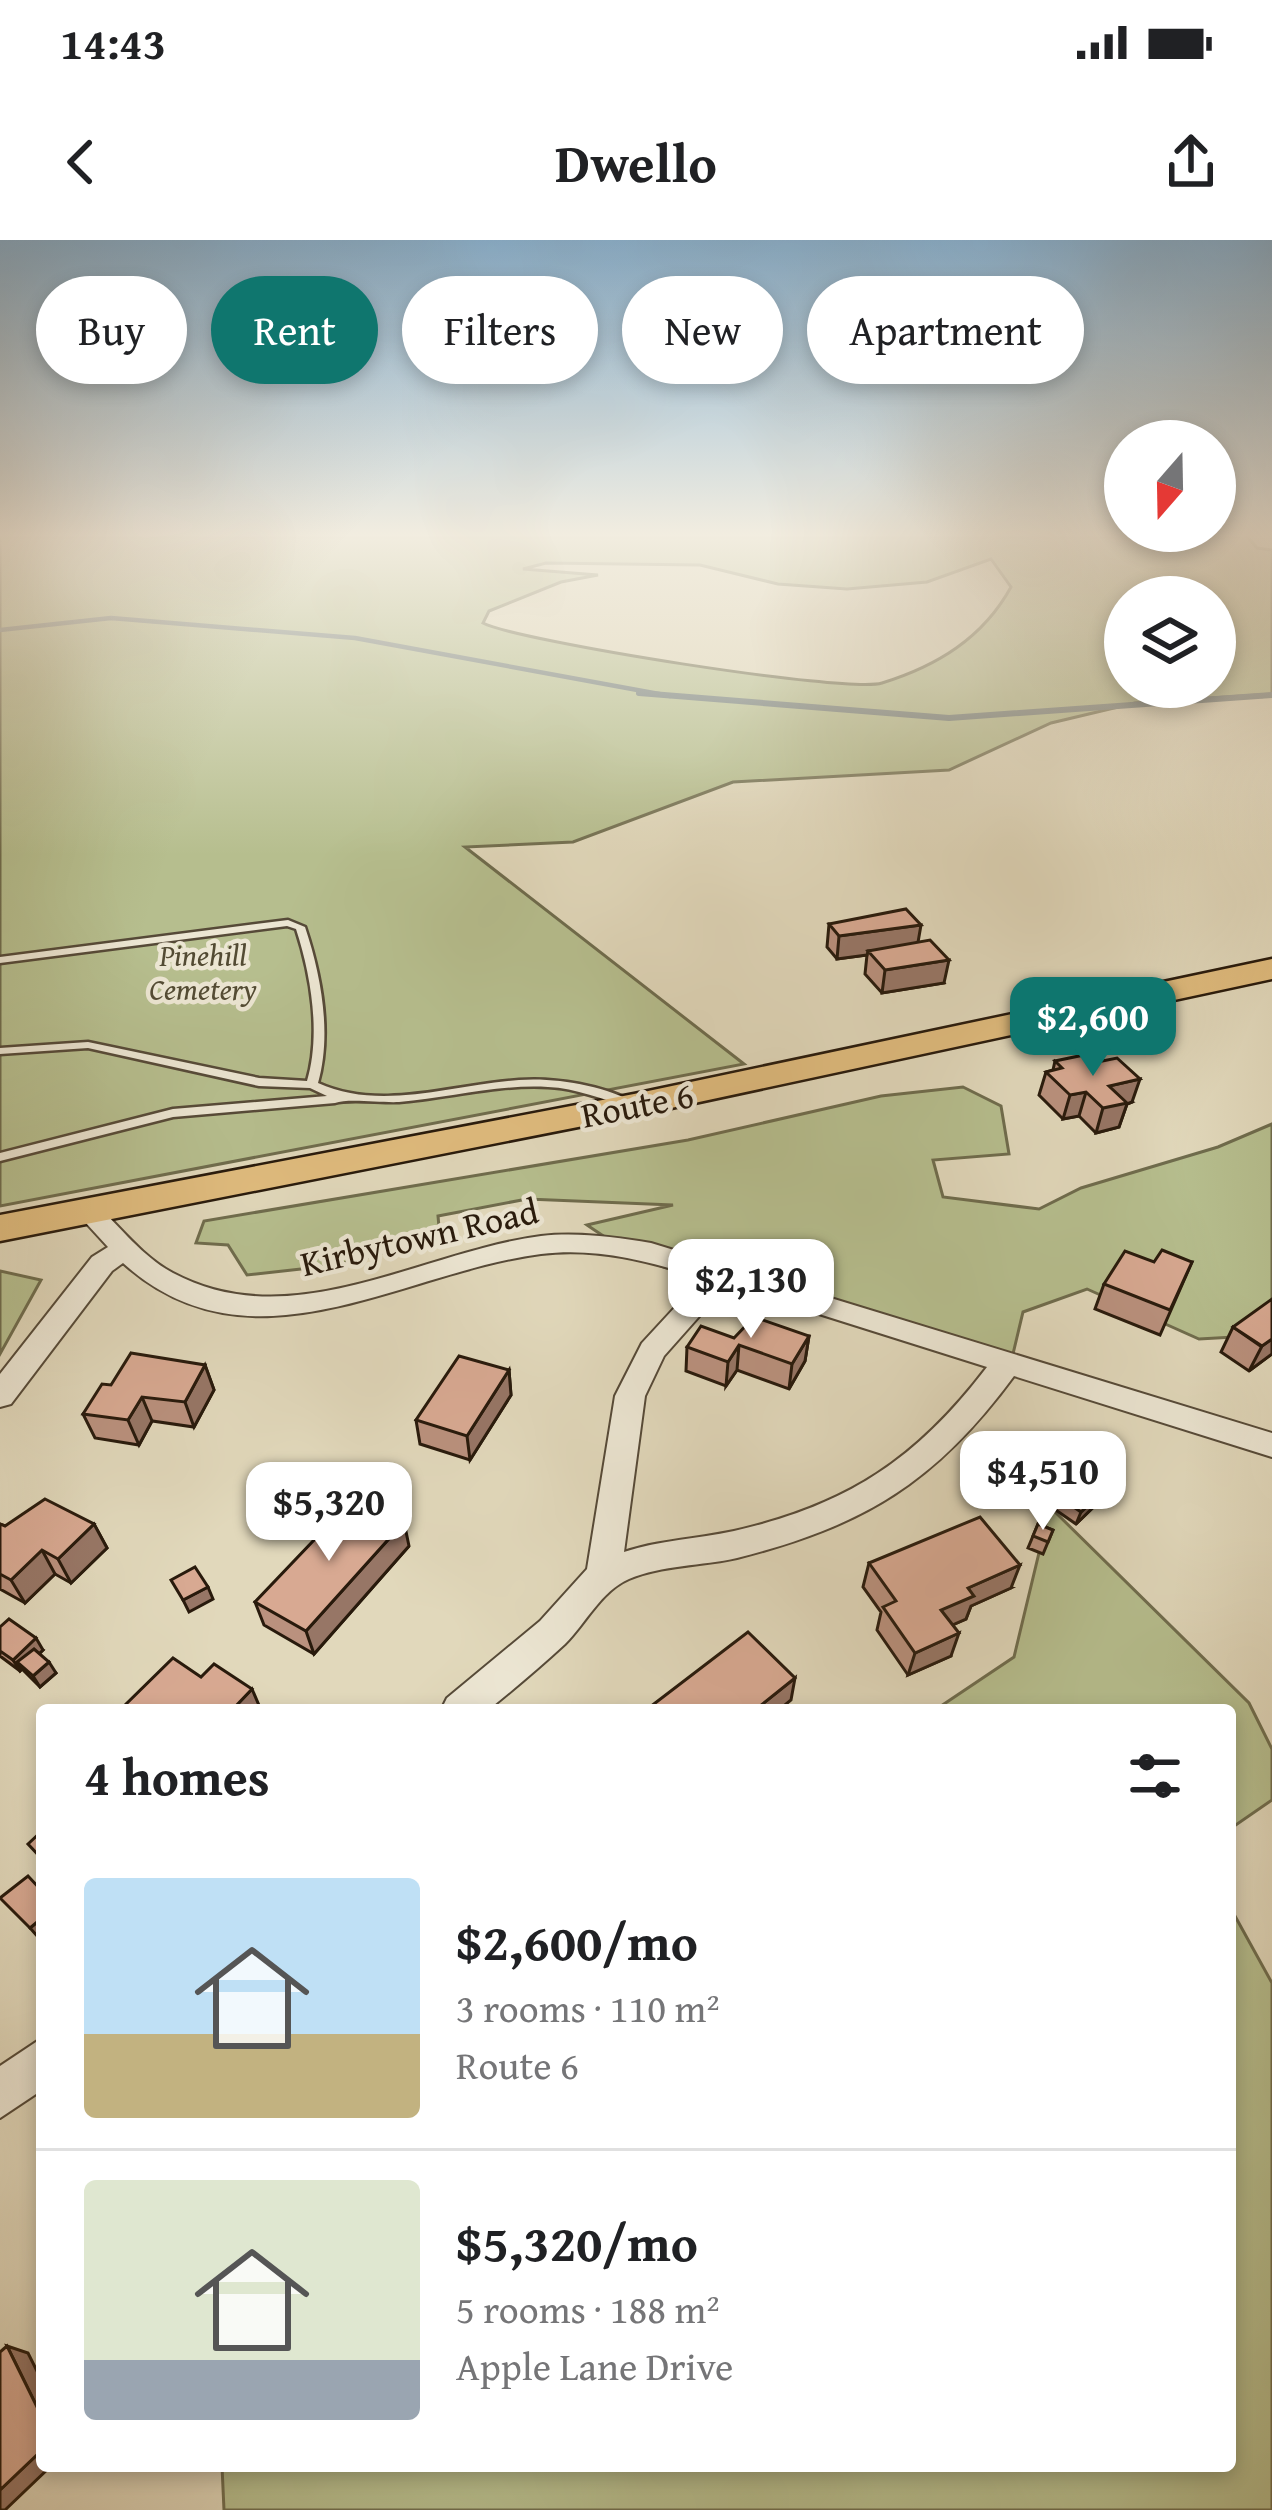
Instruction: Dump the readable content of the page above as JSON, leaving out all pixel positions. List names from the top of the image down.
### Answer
{
  "streets": {
    "main road": ["Route 6"],
    "street": ["Kirbytown Road"]
  },
  "crossings": [
    ["Route 6", "Kirbytown Road"]
  ],
  "parks": ["Pinehill Cemetery"],
  "north": "bottom",
  "page": {
    "status": "14:43",
    "header": "Dwello",
    "chip": [
      "Buy",
      "Rent",
      "Filters",
      "New",
      "Apartment"
    ],
    "price": [
      "$2,600",
      "$2,130",
      "$4,510",
      "$5,320"
    ],
    "heading": "4 homes",
    "list": [
      {
        "name": "$2,600/mo",
        "note": "3 rooms · 110 m² · Route 6"
      },
      {
        "name": "$5,320/mo",
        "note": "5 rooms · 188 m² · Apple Lane Drive"
      }
    ]
  }
}
